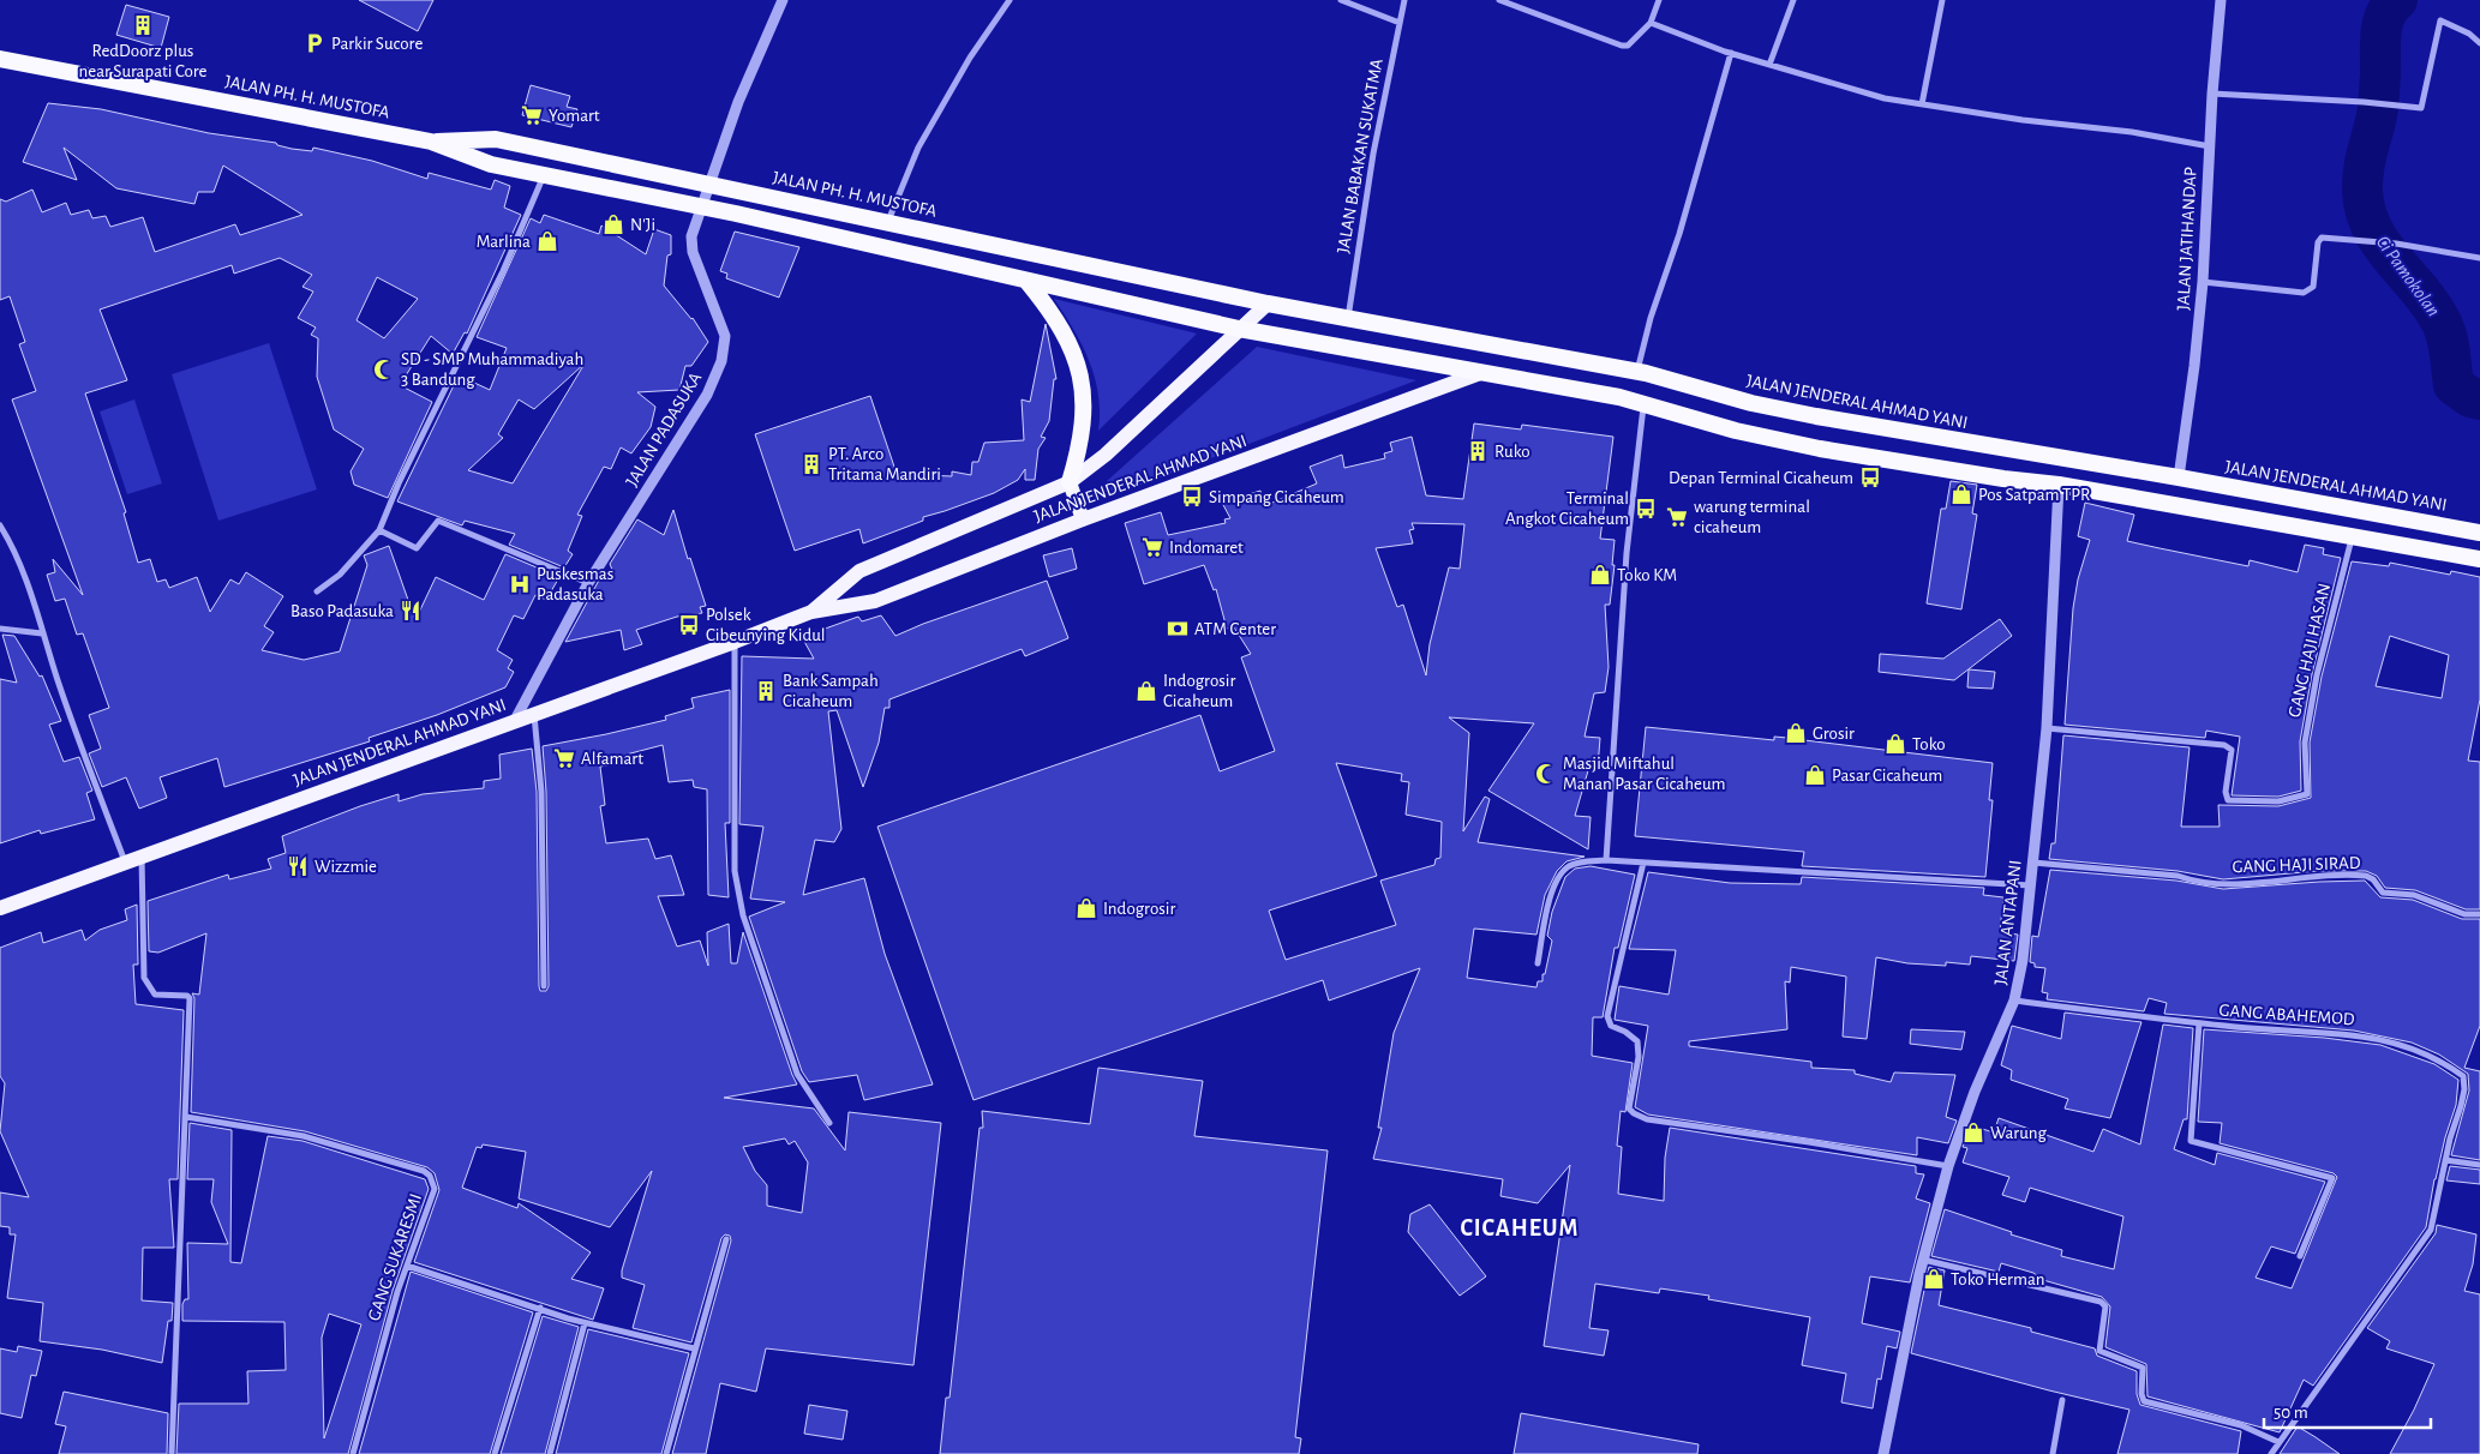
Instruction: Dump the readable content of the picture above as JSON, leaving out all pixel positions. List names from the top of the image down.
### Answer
{
  "streets": {
    "highway": ["JALAN PH. H. MUSTOFA", "JALAN JENDERAL AHMAD YANI"],
    "street": [
      "JALAN BABAKAN SUKATMA",
      "JALAN JATIHANDAP",
      "JALAN PADASUKA",
      "GANG HAJI HASAN",
      "GANG HAJI SIRAD",
      "JALAN ANTAPANI",
      "GANG ABAHEMOD",
      "GANG SUKARESMI"
    ]
  },
  "crossings": [
    ["JALAN PH. H. MUSTOFA", "JALAN JENDERAL AHMAD YANI"],
    ["JALAN PH. H. MUSTOFA", "JALAN PADASUKA"],
    ["JALAN BABAKAN SUKATMA", "JALAN JENDERAL AHMAD YANI"],
    ["JALAN JATIHANDAP", "JALAN JENDERAL AHMAD YANI"],
    ["JALAN JENDERAL AHMAD YANI", "JALAN PADASUKA"],
    ["GANG HAJI HASAN", "JALAN ANTAPANI"],
    ["GANG HAJI SIRAD", "JALAN ANTAPANI"],
    ["JALAN ANTAPANI", "GANG ABAHEMOD"]
  ],
  "districts": ["CICAHEUM"],
  "water": ["Ci Pamokolan"],
  "places": {
    "building": [
      "RedDoorz plus near Surapati Core",
      "Ruko",
      "PT. Arco Tritama Mandiri",
      "Bank Sampah Cicaheum"
    ],
    "parking": ["Parkir Sucore"],
    "supermarket": [
      "Yomart",
      "warung terminal cicaheum",
      "Indomaret",
      "Alfamart"
    ],
    "shop": [
      "N'Ji",
      "Marlina",
      "Pos Satpam TPR",
      "Toko KM",
      "Indogrosir Cicaheum",
      "Grosir",
      "Toko",
      "Pasar Cicaheum",
      "Indogrosir",
      "Warung",
      "Toko Herman"
    ],
    "mosque": ["SD - SMP Muhammadiyah 3 Bandung", "Masjid Miftahul Manan Pasar Cicaheum"],
    "bus stop": [
      "Depan Terminal Cicaheum",
      "Simpang Cicaheum",
      "Terminal Angkot Cicaheum",
      "Polsek Cibeunying Kidul"
    ],
    "hospital": ["Puskesmas Padasuka"],
    "restaurant": ["Baso Padasuka", "Wizzmie"],
    "bank": ["ATM Center"]
  },
  "scale_bar": "50 m"
}
